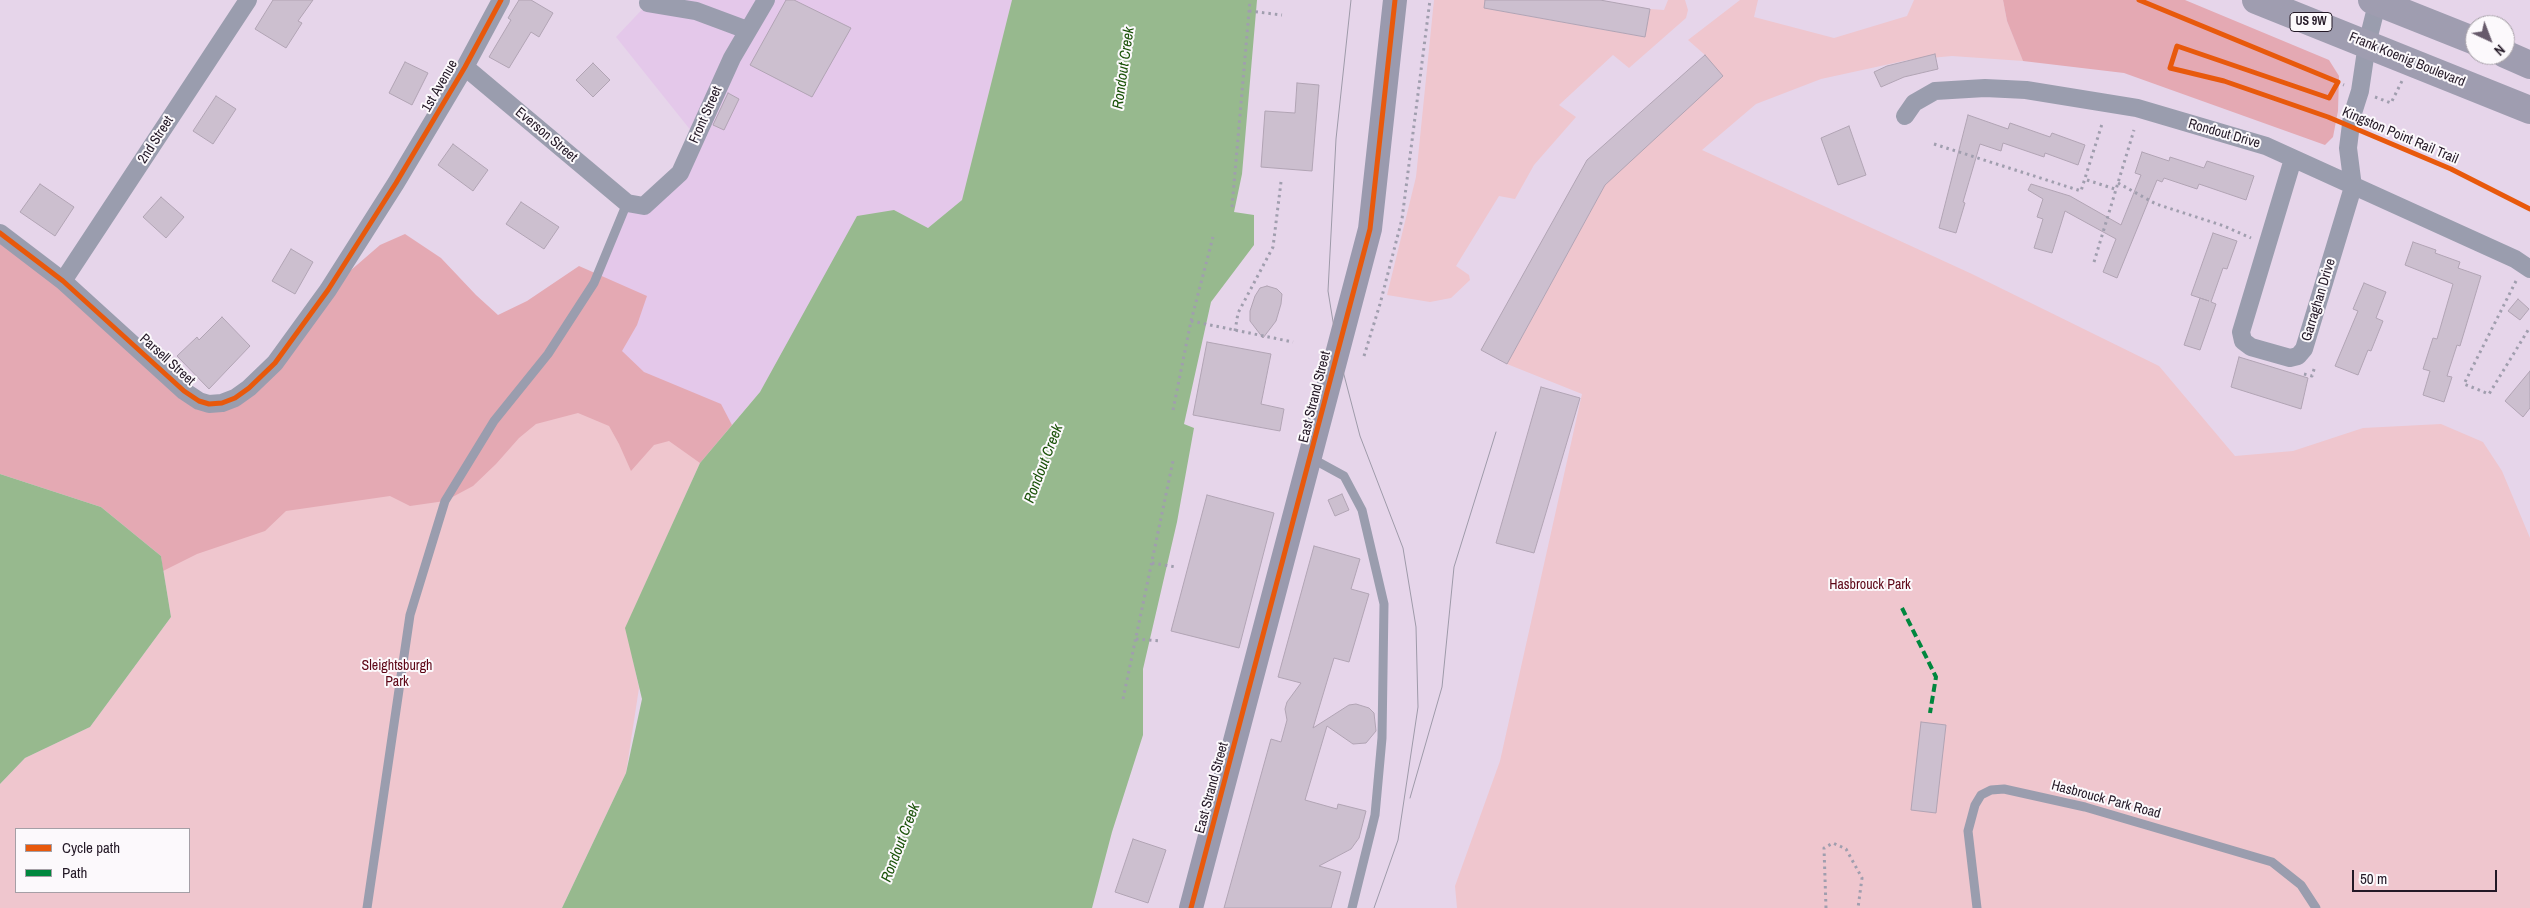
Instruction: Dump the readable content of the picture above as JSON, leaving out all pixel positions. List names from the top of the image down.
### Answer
{
  "streets": {
    "main road": ["US 9W", "Frank Koenig Boulevard"],
    "street": [
      "1st Avenue",
      "Front Street",
      "Rondout Drive",
      "Everson Street",
      "2nd Street",
      "Garraghan Drive",
      "Parsell Street",
      "East Strand Street"
    ],
    "lane": ["Hasbrouck Park Road"],
    "cycle path": ["Kingston Point Rail Trail"]
  },
  "crossings": [
    ["Frank Koenig Boulevard", "Garraghan Drive"],
    ["1st Avenue", "Everson Street"],
    ["1st Avenue", "Parsell Street"],
    ["Front Street", "Everson Street"],
    ["Rondout Drive", "Garraghan Drive"],
    ["2nd Street", "Parsell Street"]
  ],
  "water": ["Rondout Creek"],
  "parks": ["Hasbrouck Park", "Sleightsburgh Park"],
  "legend": ["Cycle path", "Path"],
  "scale_bar": "50 m",
  "north": "bottom right"
}
